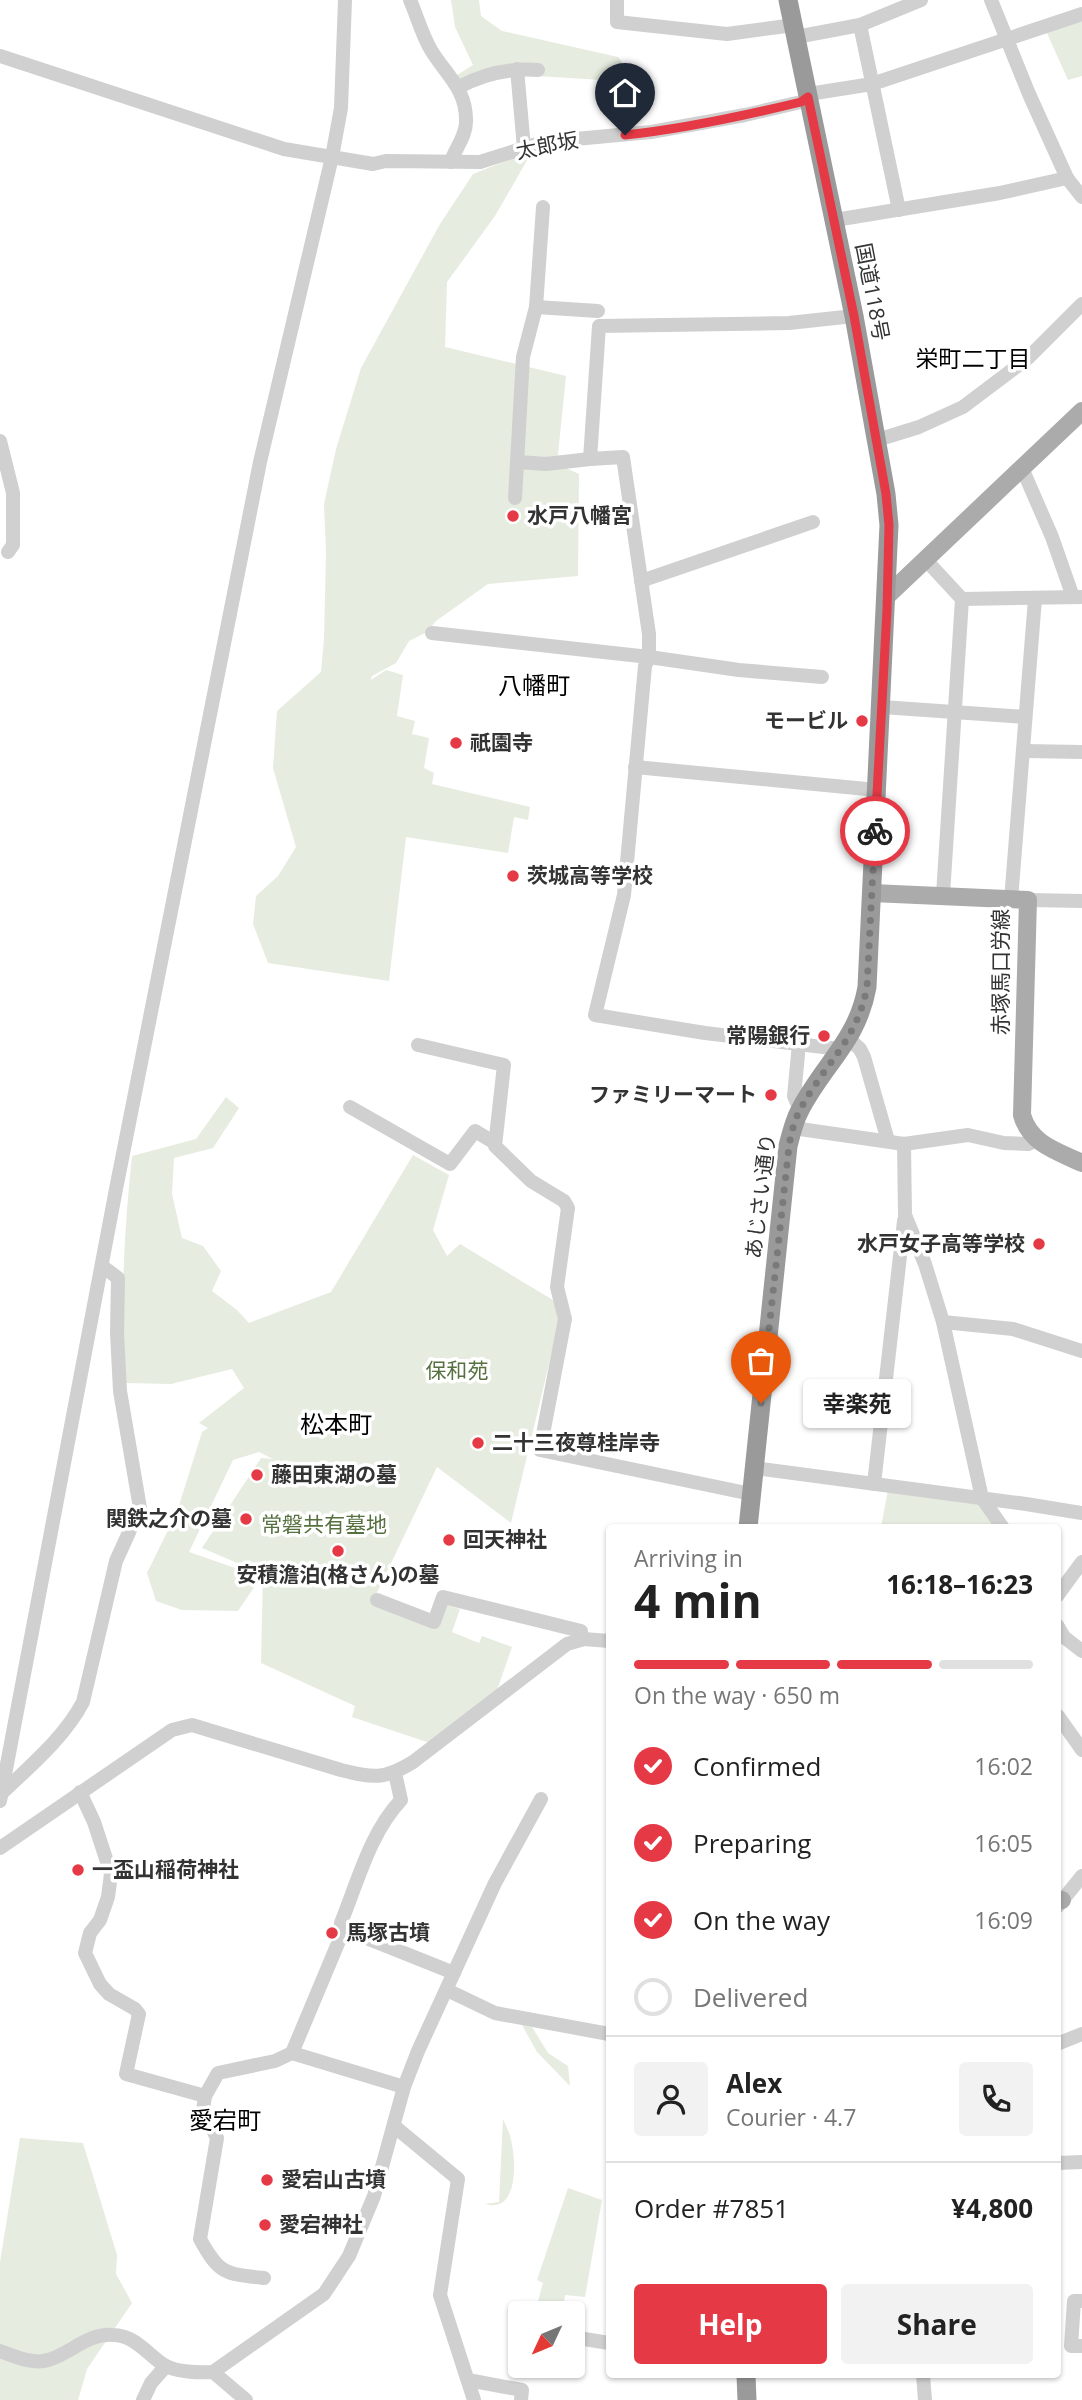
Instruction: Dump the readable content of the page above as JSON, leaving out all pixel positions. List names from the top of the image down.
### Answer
{
  "streets": {
    "highway": ["国道118号", "あじさい通り"],
    "main road": ["赤塚馬口労線"],
    "street": ["太郎坂"]
  },
  "crossings": [
    ["太郎坂", "国道118号"],
    ["国道118号", "あじさい通り"],
    ["赤塚馬口労線", "あじさい通り"]
  ],
  "districts": [
    "栄町二丁目",
    "八幡町",
    "松本町",
    "愛宕町"
  ],
  "parks": ["保和苑", "常磐共有墓地"],
  "places": [
    "水戸八幡宮",
    "モービル",
    "祇園寺",
    "茨城高等学校",
    "常陽銀行",
    "ファミリーマート",
    "水戸女子高等学校",
    "幸楽苑",
    "二十三夜尊桂岸寺",
    "藤田東湖の墓",
    "関鉄之介の墓",
    "回天神社",
    "安積澹泊(格さん)の墓",
    "一盃山稲荷神社",
    "馬塚古墳",
    "愛宕山古墳",
    "愛宕神社"
  ],
  "north": "bottom left",
  "page": {
    "bubble": "幸楽苑",
    "heading": ["4 min", "Arriving in", "16:18–16:23"],
    "panel": [
      "Alex",
      "Courier · 4.7",
      "Order #7851",
      "¥4,800"
    ],
    "bar": "On the way · 650 m",
    "list": [
      ["Confirmed", "16:02"],
      ["Preparing", "16:05"],
      ["On the way", "16:09"],
      "Delivered"
    ],
    "buttons": ["Help", "Share"]
  }
}
